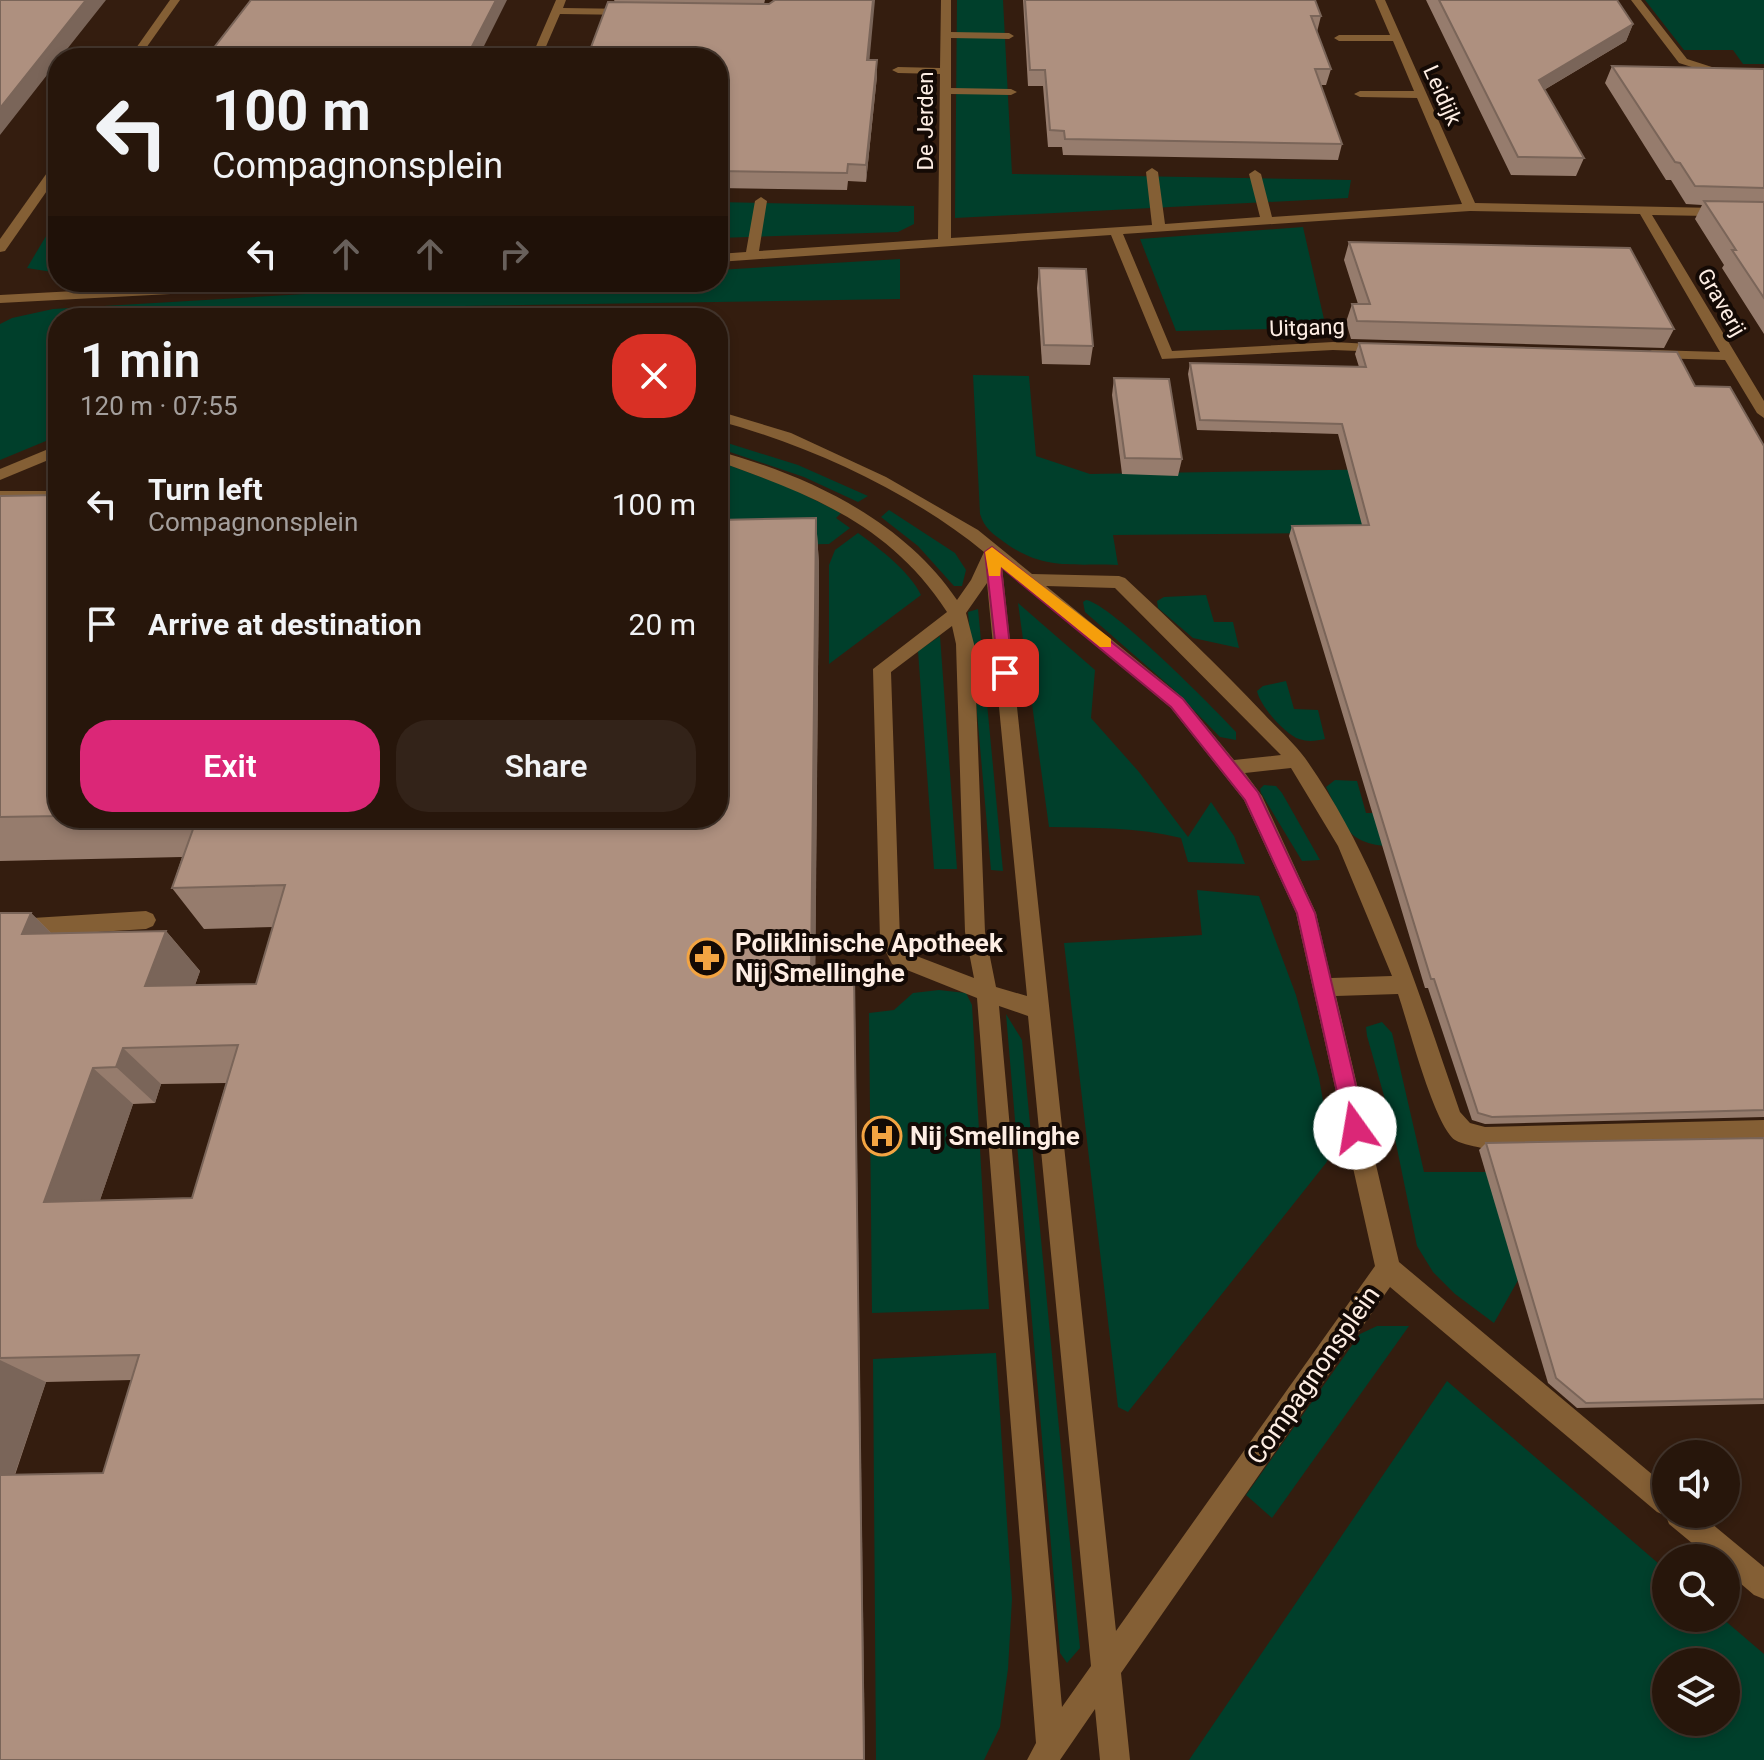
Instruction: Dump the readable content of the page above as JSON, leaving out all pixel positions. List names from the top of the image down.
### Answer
{
  "streets": {
    "street": [
      "Leidijk",
      "De Jerden",
      "Graverij",
      "Uitgang",
      "Compagnonsplein"
    ]
  },
  "places": {
    "pharmacy": ["Poliklinische Apotheek Nij Smellinghe"],
    "hospital": ["Nij Smellinghe"]
  },
  "page": {
    "turn": ["100 m", "Compagnonsplein"],
    "heading": ["1 min", "120 m · 07:55"],
    "list": [
      {
        "name": "Turn left",
        "note": "Compagnonsplein",
        "value": "100 m"
      },
      {
        "name": "Arrive at destination",
        "value": "20 m"
      }
    ],
    "buttons": ["Exit", "Share"]
  }
}
